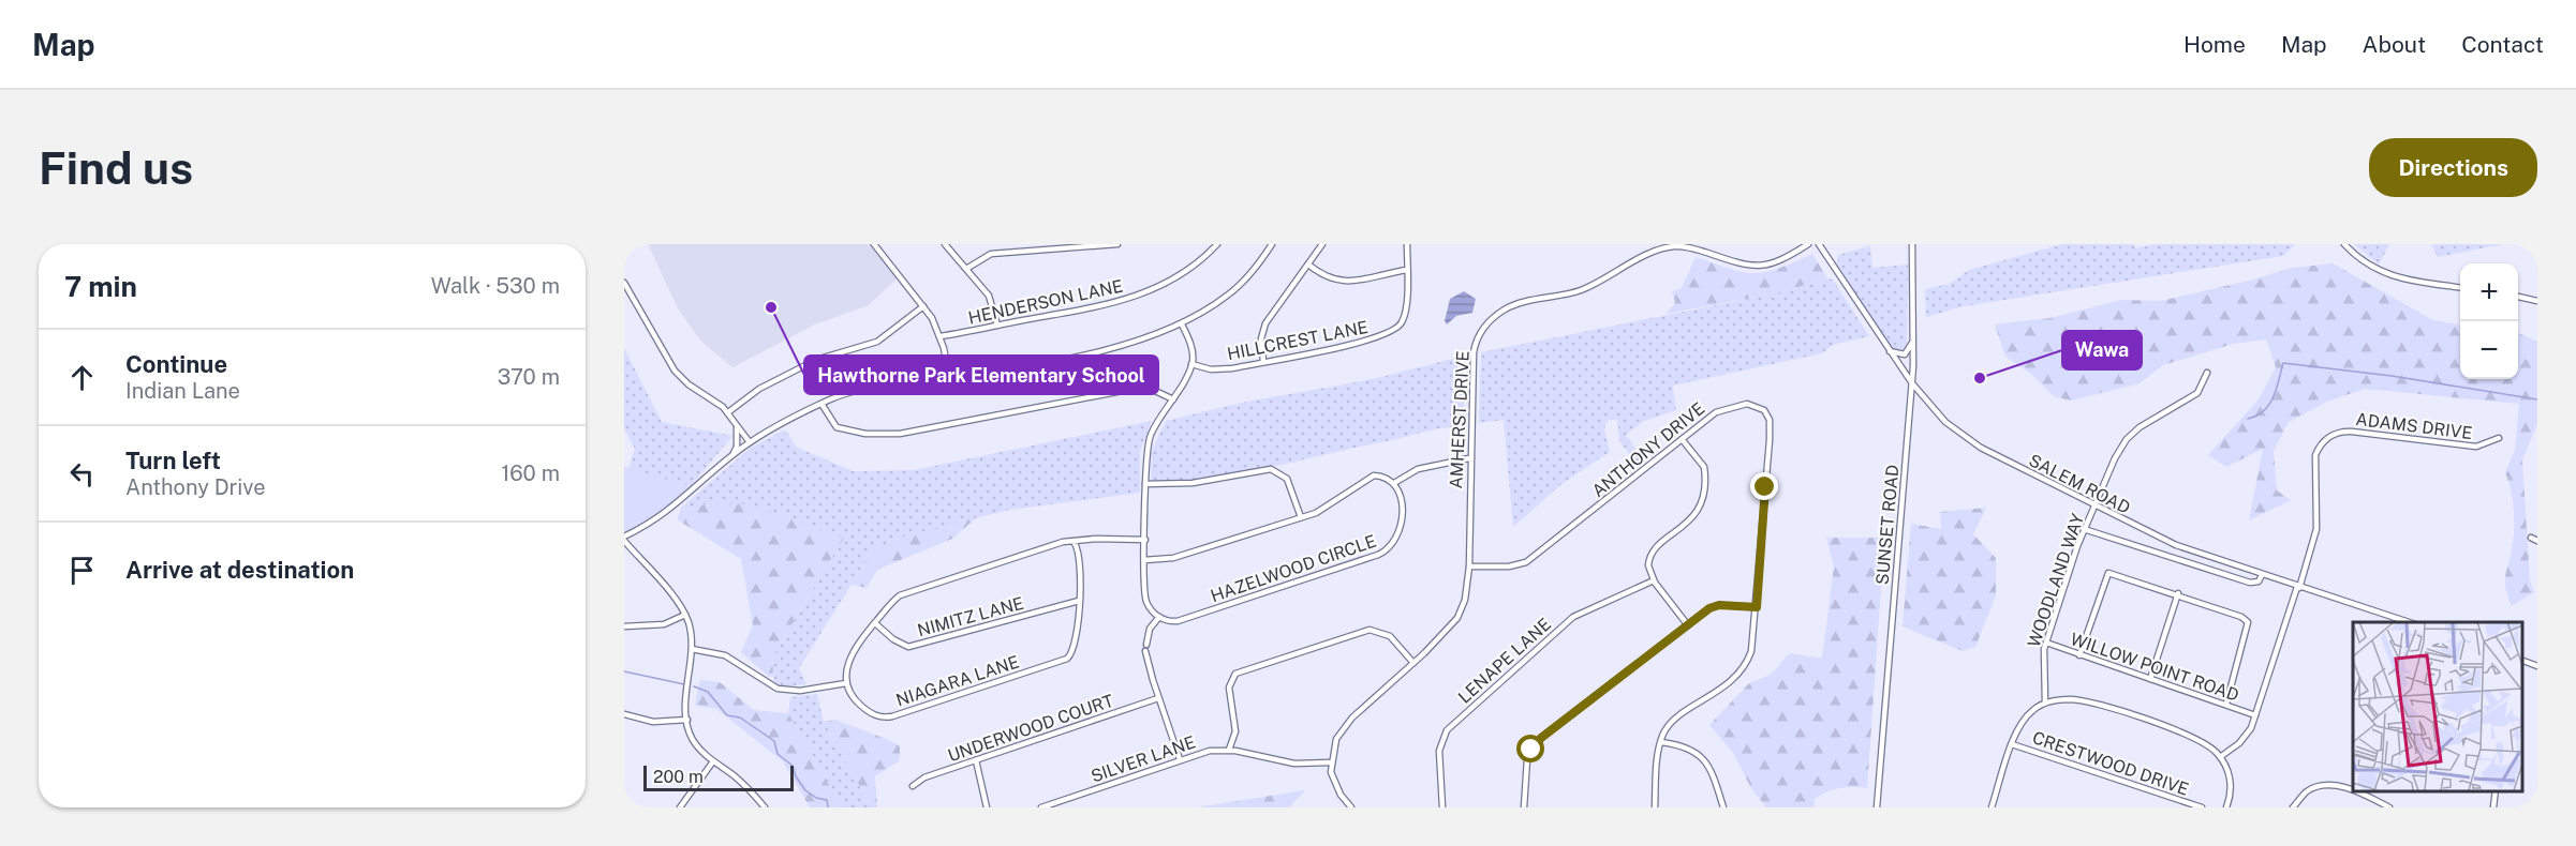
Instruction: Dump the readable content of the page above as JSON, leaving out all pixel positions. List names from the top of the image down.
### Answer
{
  "streets": {
    "street": [
      "HENDERSON LANE",
      "HILLCREST LANE",
      "AMHERST DRIVE",
      "ADAMS DRIVE",
      "ANTHONY DRIVE",
      "SALEM ROAD",
      "SUNSET ROAD",
      "HAZELWOOD CIRCLE",
      "WOODLAND WAY",
      "NIMITZ LANE",
      "LENAPE LANE",
      "WILLOW POINT ROAD",
      "NIAGARA LANE",
      "UNDERWOOD COURT",
      "SILVER LANE",
      "CRESTWOOD DRIVE"
    ]
  },
  "crossings": [
    ["AMHERST DRIVE", "ANTHONY DRIVE"],
    ["AMHERST DRIVE", "SILVER LANE"],
    ["ADAMS DRIVE", "SALEM ROAD"],
    ["SALEM ROAD", "SUNSET ROAD"],
    ["SALEM ROAD", "WOODLAND WAY"],
    ["WOODLAND WAY", "WILLOW POINT ROAD"],
    ["NIMITZ LANE", "NIAGARA LANE"]
  ],
  "places": ["Hawthorne Park Elementary School", "Wawa"],
  "scale_bar": "200 m",
  "page": {
    "header": "Map",
    "nav": [
      "Home",
      "Map",
      "About",
      "Contact"
    ],
    "buttons": "Directions",
    "title": "Find us",
    "heading": ["7 min", "Walk · 530 m"],
    "map_buttons": ["+", "−"],
    "list": [
      ["Continue", "Indian Lane", "370 m"],
      ["Turn left", "Anthony Drive", "160 m"],
      "Arrive at destination"
    ],
    "scale": "200 m"
  }
}
